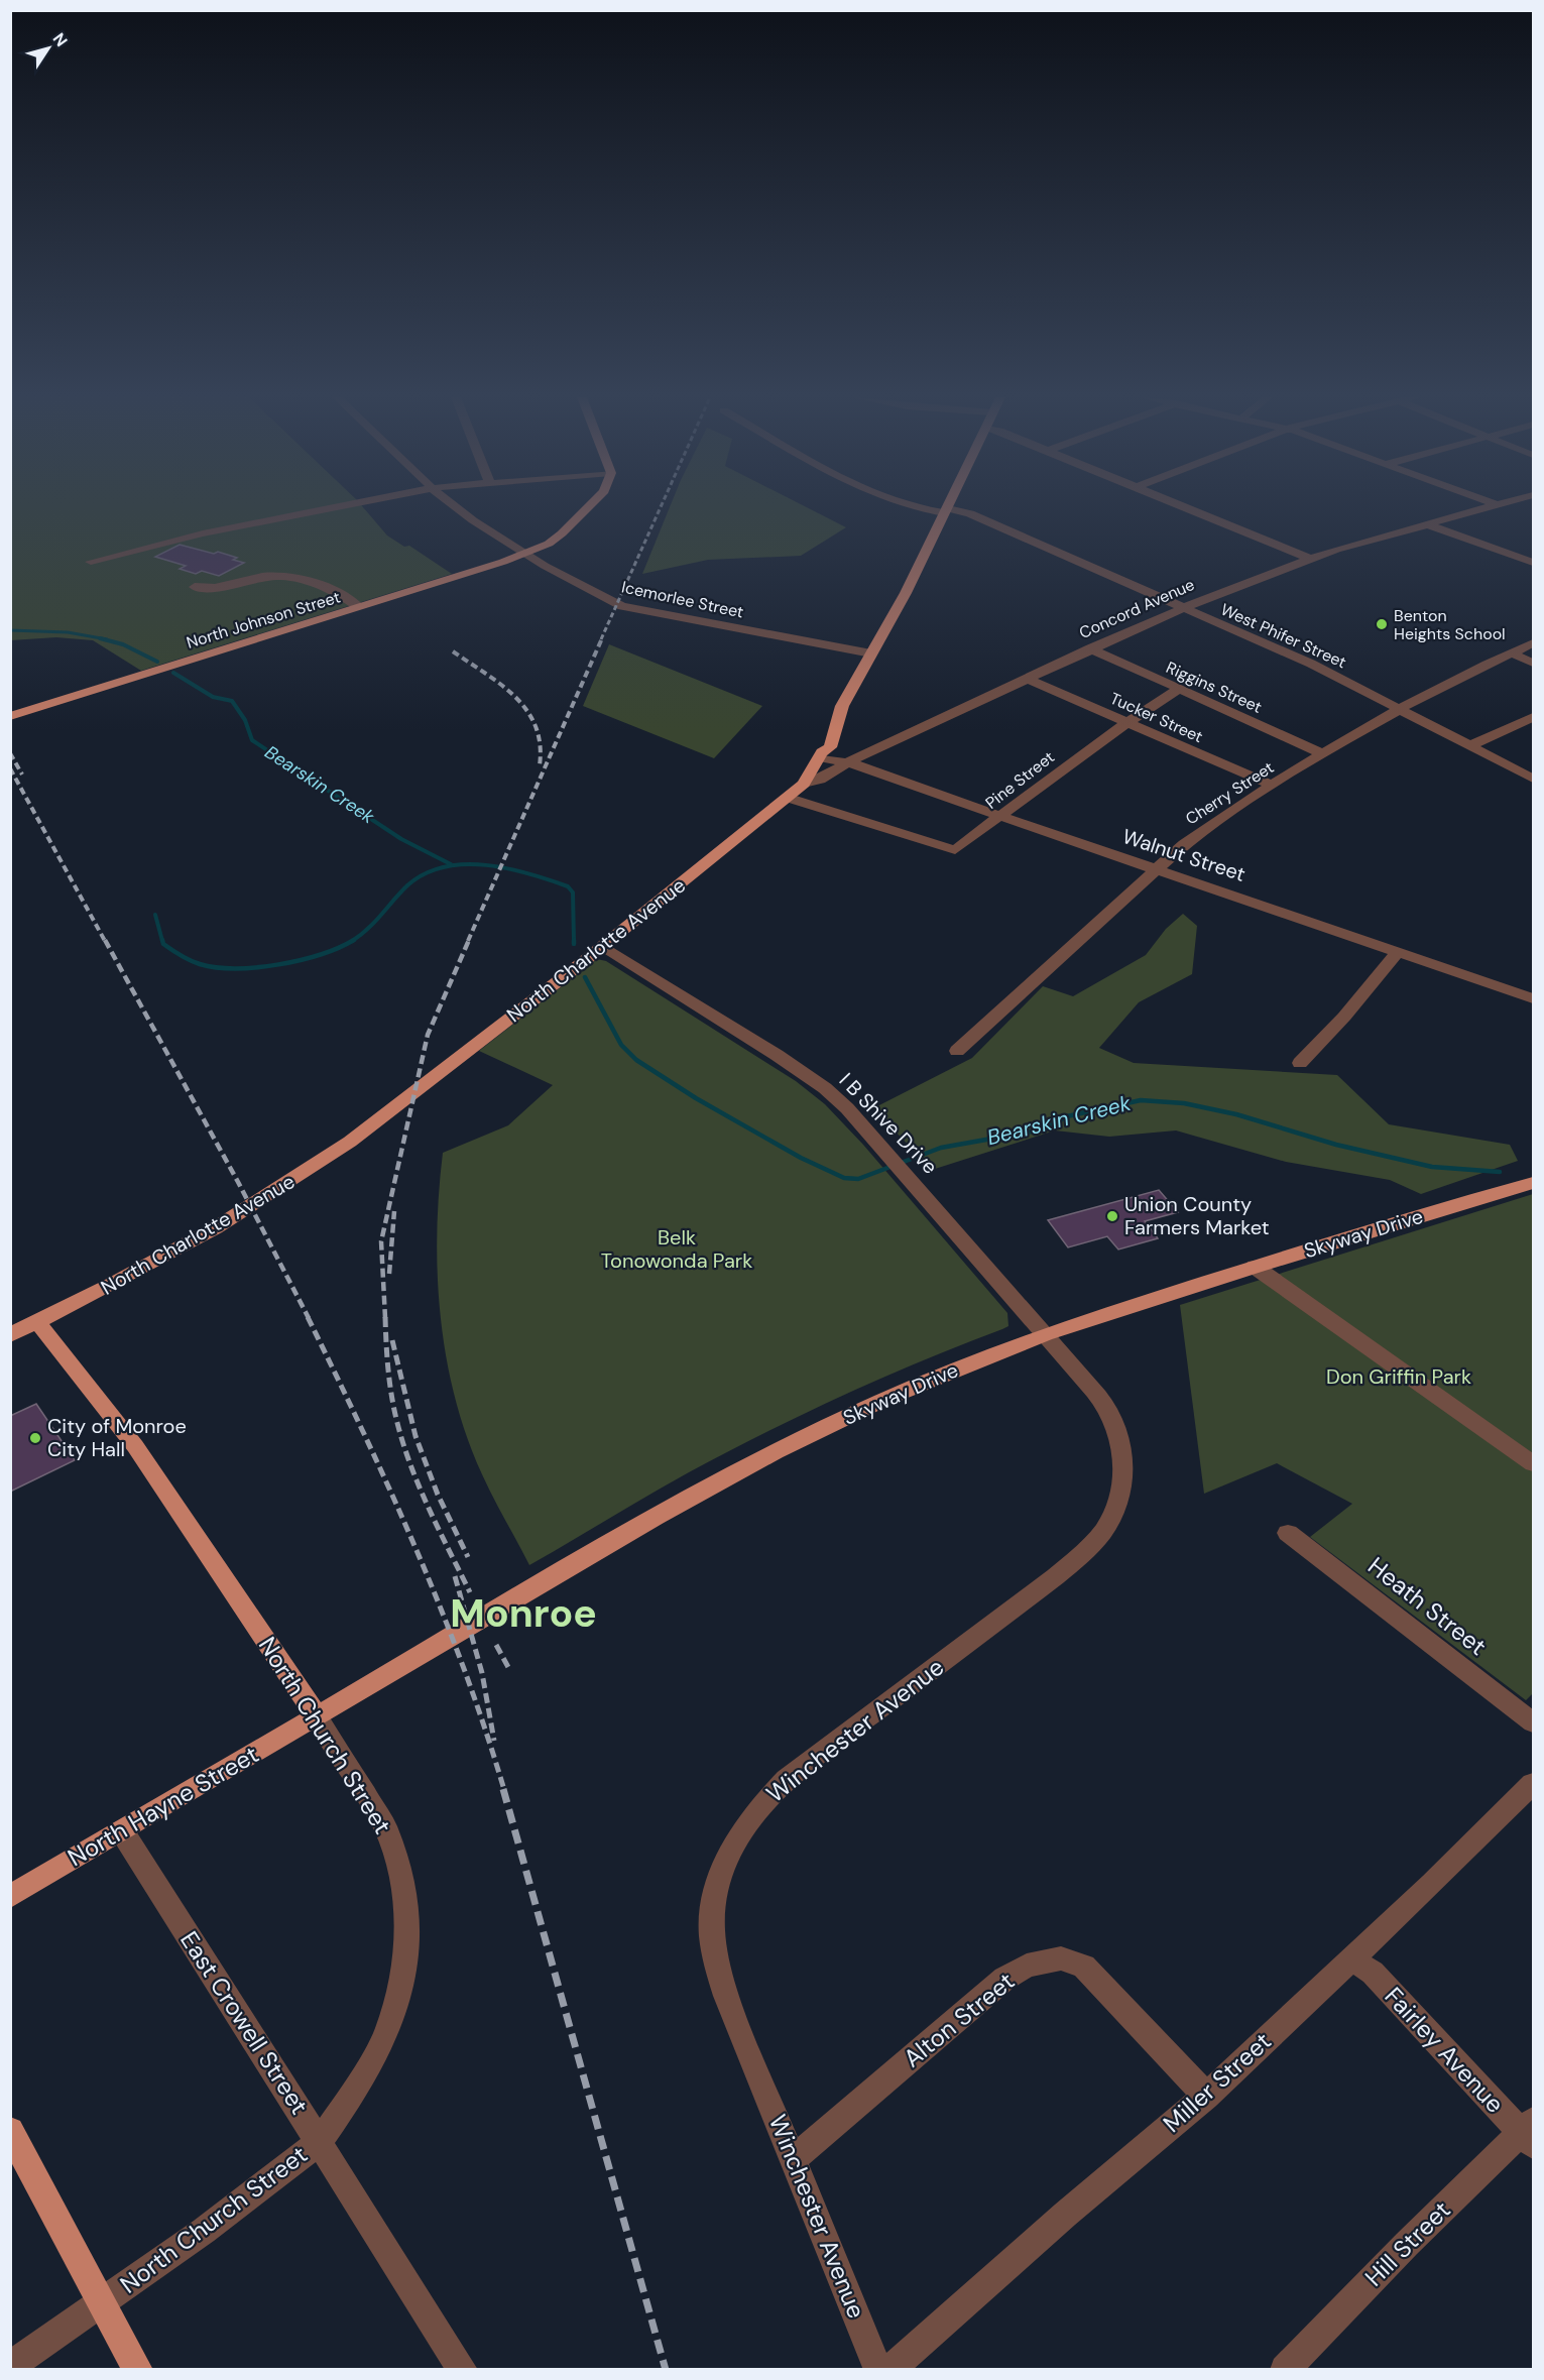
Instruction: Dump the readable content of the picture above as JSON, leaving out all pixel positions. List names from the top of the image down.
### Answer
{
  "streets": {
    "main road": [
      "North Johnson Street",
      "North Charlotte Avenue",
      "Skyway Drive",
      "North Church Street",
      "North Hayne Street"
    ],
    "street": [
      "Icemorlee Street",
      "Concord Avenue",
      "West Phifer Street",
      "Riggins Street",
      "Tucker Street",
      "Pine Street",
      "Cherry Street",
      "Walnut Street",
      "I B Shive Drive",
      "Heath Street",
      "Winchester Avenue",
      "Alton Street",
      "East Crowell Street",
      "Fairley Avenue",
      "Miller Street",
      "Hill Street"
    ]
  },
  "crossings": [
    ["Icemorlee Street", "North Johnson Street"],
    ["Concord Avenue", "West Phifer Street"],
    ["Concord Avenue", "Riggins Street"],
    ["Concord Avenue", "Tucker Street"],
    ["Concord Avenue", "Walnut Street"],
    ["Concord Avenue", "North Charlotte Avenue"],
    ["West Phifer Street", "Cherry Street"],
    ["Riggins Street", "Pine Street"],
    ["Riggins Street", "Cherry Street"],
    ["Tucker Street", "Pine Street"],
    ["Tucker Street", "Cherry Street"],
    ["Pine Street", "Walnut Street"],
    ["Pine Street", "North Charlotte Avenue"],
    ["Cherry Street", "Walnut Street"],
    ["Walnut Street", "North Charlotte Avenue"],
    ["North Charlotte Avenue", "I B Shive Drive"],
    ["North Charlotte Avenue", "North Church Street"],
    ["I B Shive Drive", "Skyway Drive"],
    ["I B Shive Drive", "Winchester Avenue"],
    ["Skyway Drive", "Winchester Avenue"],
    ["Skyway Drive", "North Church Street"],
    ["Skyway Drive", "North Hayne Street"],
    ["Winchester Avenue", "Alton Street"],
    ["North Church Street", "North Hayne Street"],
    ["North Church Street", "East Crowell Street"],
    ["North Hayne Street", "East Crowell Street"],
    ["Alton Street", "Miller Street"],
    ["Fairley Avenue", "Miller Street"],
    ["Fairley Avenue", "Hill Street"]
  ],
  "districts": ["Monroe"],
  "water": ["Bearskin Creek"],
  "parks": ["Belk Tonowonda Park", "Don Griffin Park"],
  "places": ["Benton Heights School", "Union County Farmers Market", "City of Monroe City Hall"],
  "north": "top right"
}
